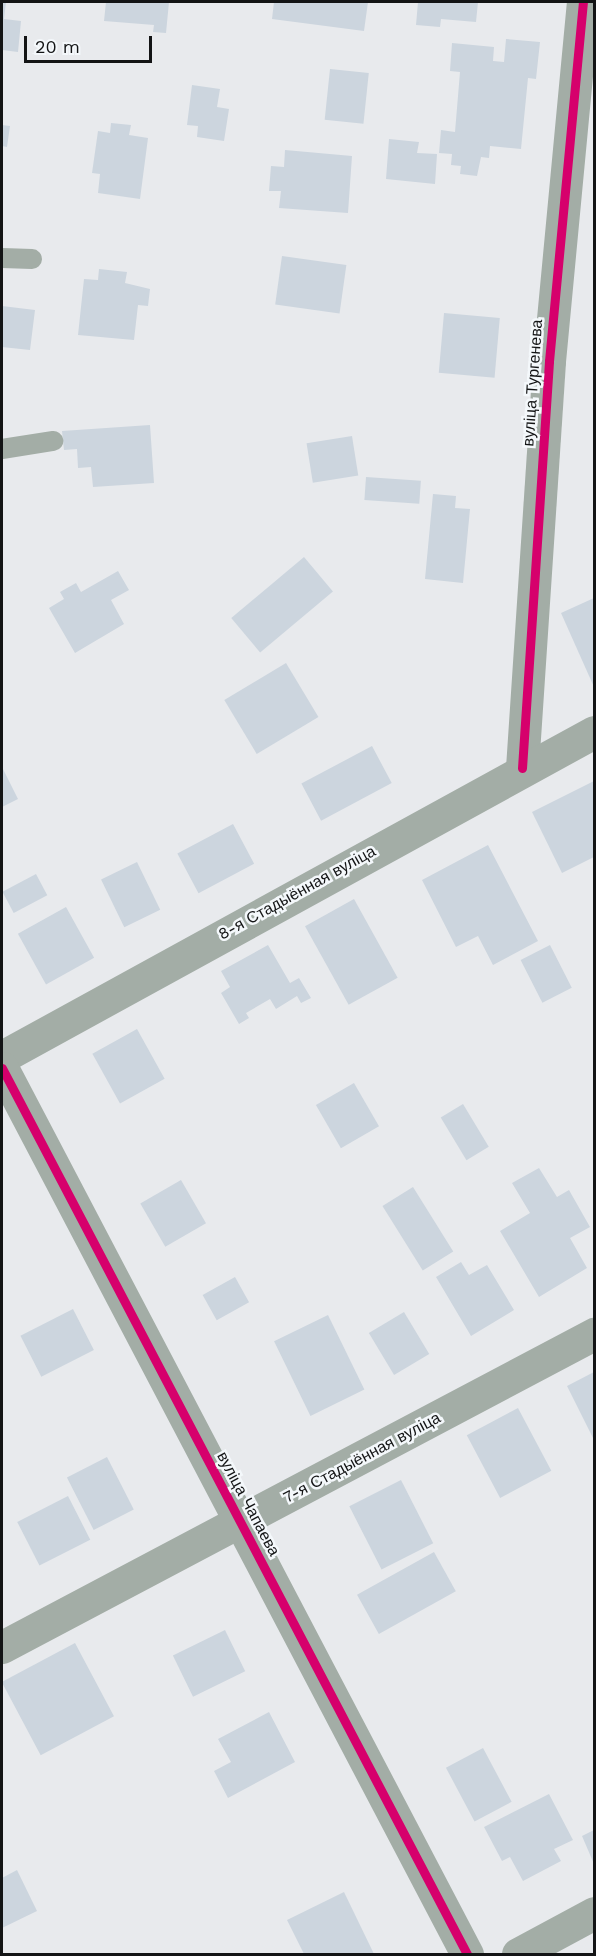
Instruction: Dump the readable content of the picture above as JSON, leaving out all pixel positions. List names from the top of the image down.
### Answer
{
  "streets": {
    "street": [
      "вуліца Тургенева",
      "8-я Стадыённая вуліца",
      "7-я Стадыённая вуліца",
      "вуліца Чапаева"
    ]
  },
  "crossings": [
    ["вуліца Тургенева", "8-я Стадыённая вуліца"],
    ["7-я Стадыённая вуліца", "вуліца Чапаева"]
  ],
  "scale_bar": "20 m"
}
